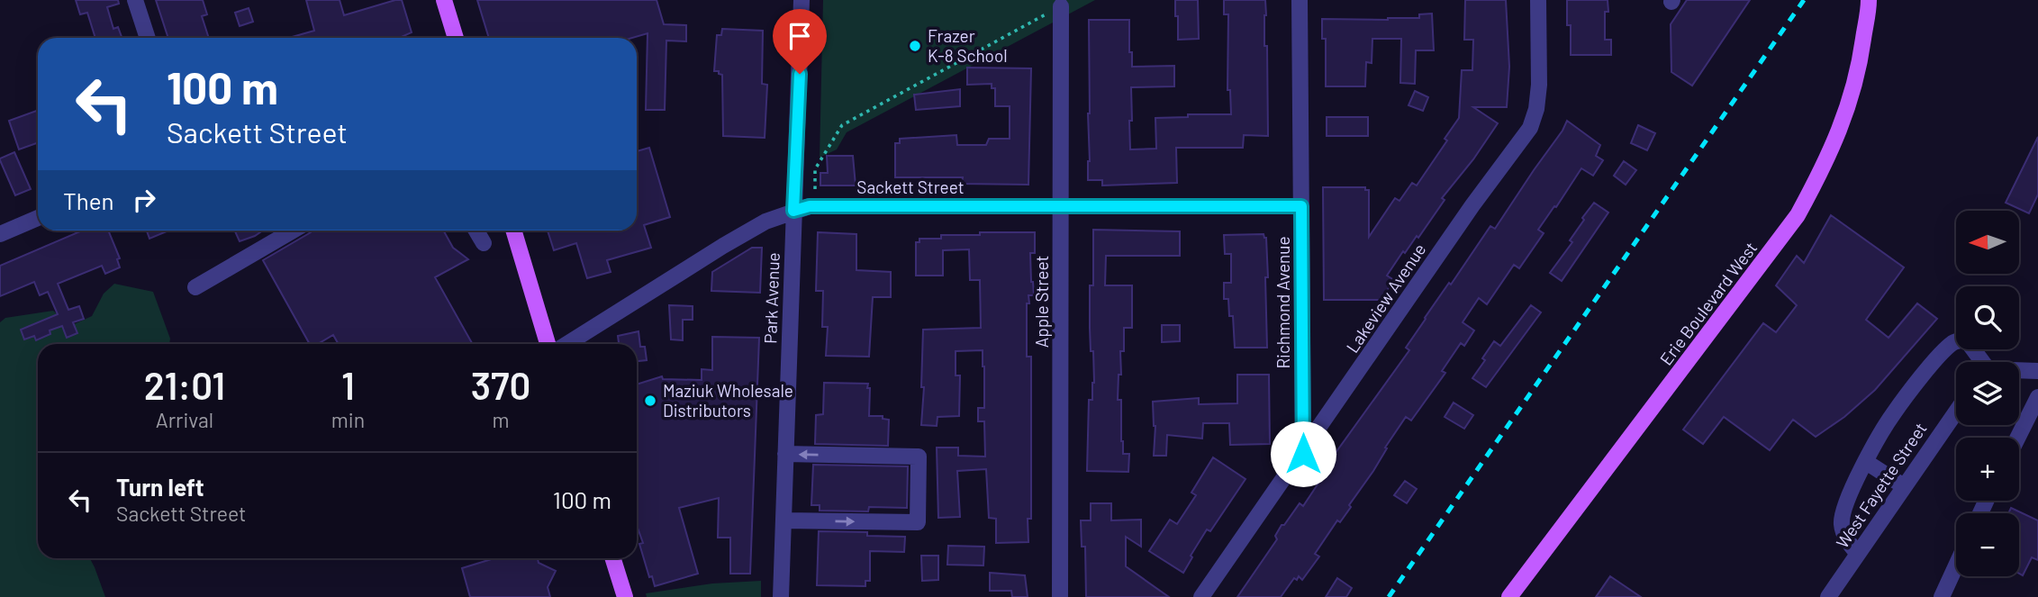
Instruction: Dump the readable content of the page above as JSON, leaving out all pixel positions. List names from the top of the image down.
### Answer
{
  "streets": {
    "main road": ["Erie Boulevard West"],
    "street": [
      "Sackett Street",
      "Park Avenue",
      "Lakeview Avenue",
      "Apple Street",
      "Richmond Avenue",
      "West Fayette Street"
    ]
  },
  "crossings": [
    ["Sackett Street", "Park Avenue"],
    ["Sackett Street", "Apple Street"],
    ["Sackett Street", "Richmond Avenue"],
    ["Lakeview Avenue", "Richmond Avenue"]
  ],
  "places": ["Frazer K-8 School", "Maziuk Wholesale Distributors"],
  "north": "left",
  "page": {
    "turn": ["100 m", "Sackett Street"],
    "then": "Then",
    "map_buttons": ["+", "−"],
    "eta": [
      "21:01",
      "Arrival",
      "1",
      "min",
      "370",
      "m"
    ],
    "list": [
      {
        "name": "Turn left",
        "note": "Sackett Street",
        "value": "100 m"
      }
    ]
  }
}
